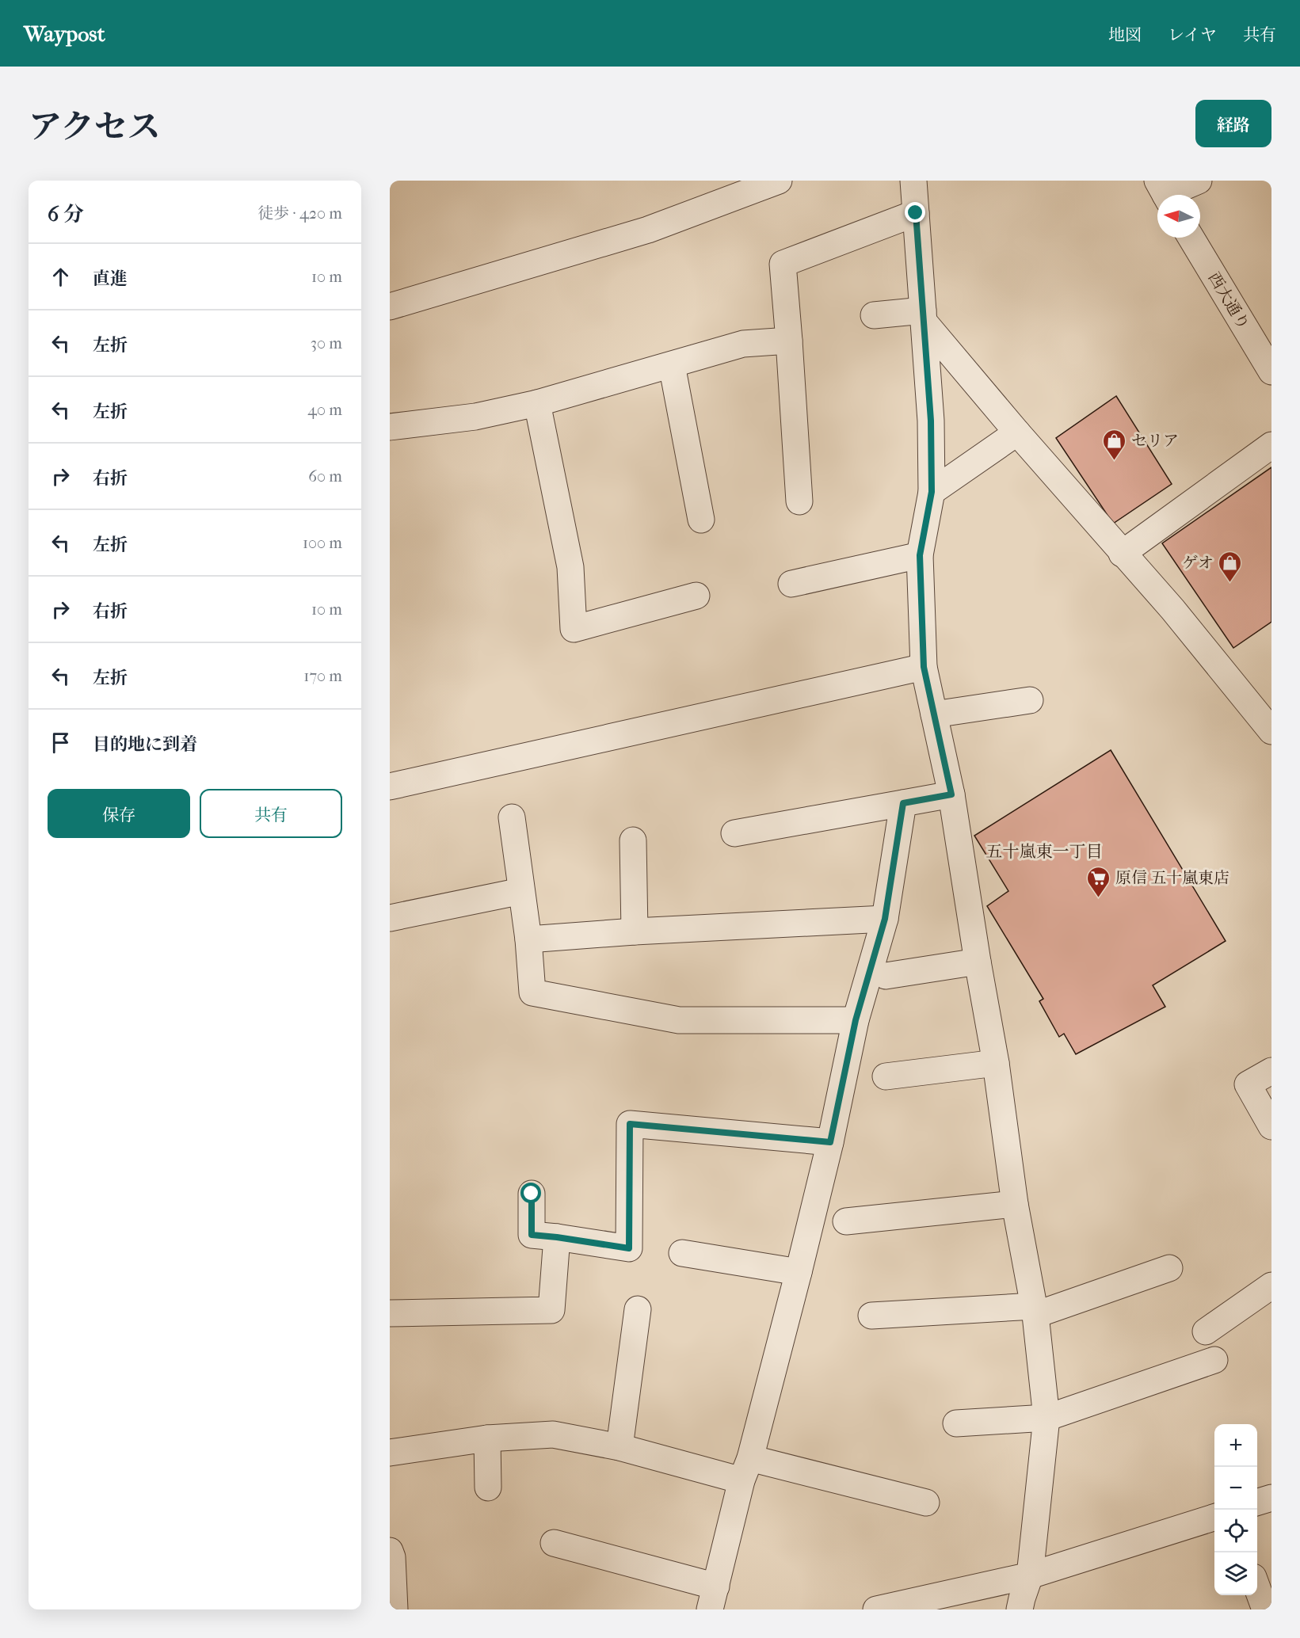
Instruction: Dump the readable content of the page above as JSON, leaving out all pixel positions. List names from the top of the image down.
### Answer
{
  "streets": {
    "street": ["西大通り"]
  },
  "districts": ["五十嵐東一丁目"],
  "places": {
    "shop": ["セリア", "ゲオ"],
    "supermarket": ["原信 五十嵐東店"]
  },
  "north": "left",
  "page": {
    "header": "Waypost",
    "nav": ["地図", "レイヤ", "共有"],
    "title": "アクセス",
    "buttons": [
      "経路",
      ["保存", "共有"]
    ],
    "heading": ["6 分", "徒歩 · 420 m"],
    "list": [
      ["直進", "10 m"],
      ["左折", "30 m"],
      ["左折", "40 m"],
      ["右折", "60 m"],
      ["左折", "100 m"],
      ["右折", "10 m"],
      ["左折", "170 m"],
      "目的地に到着"
    ],
    "map_buttons": ["+", "−"]
  }
}
